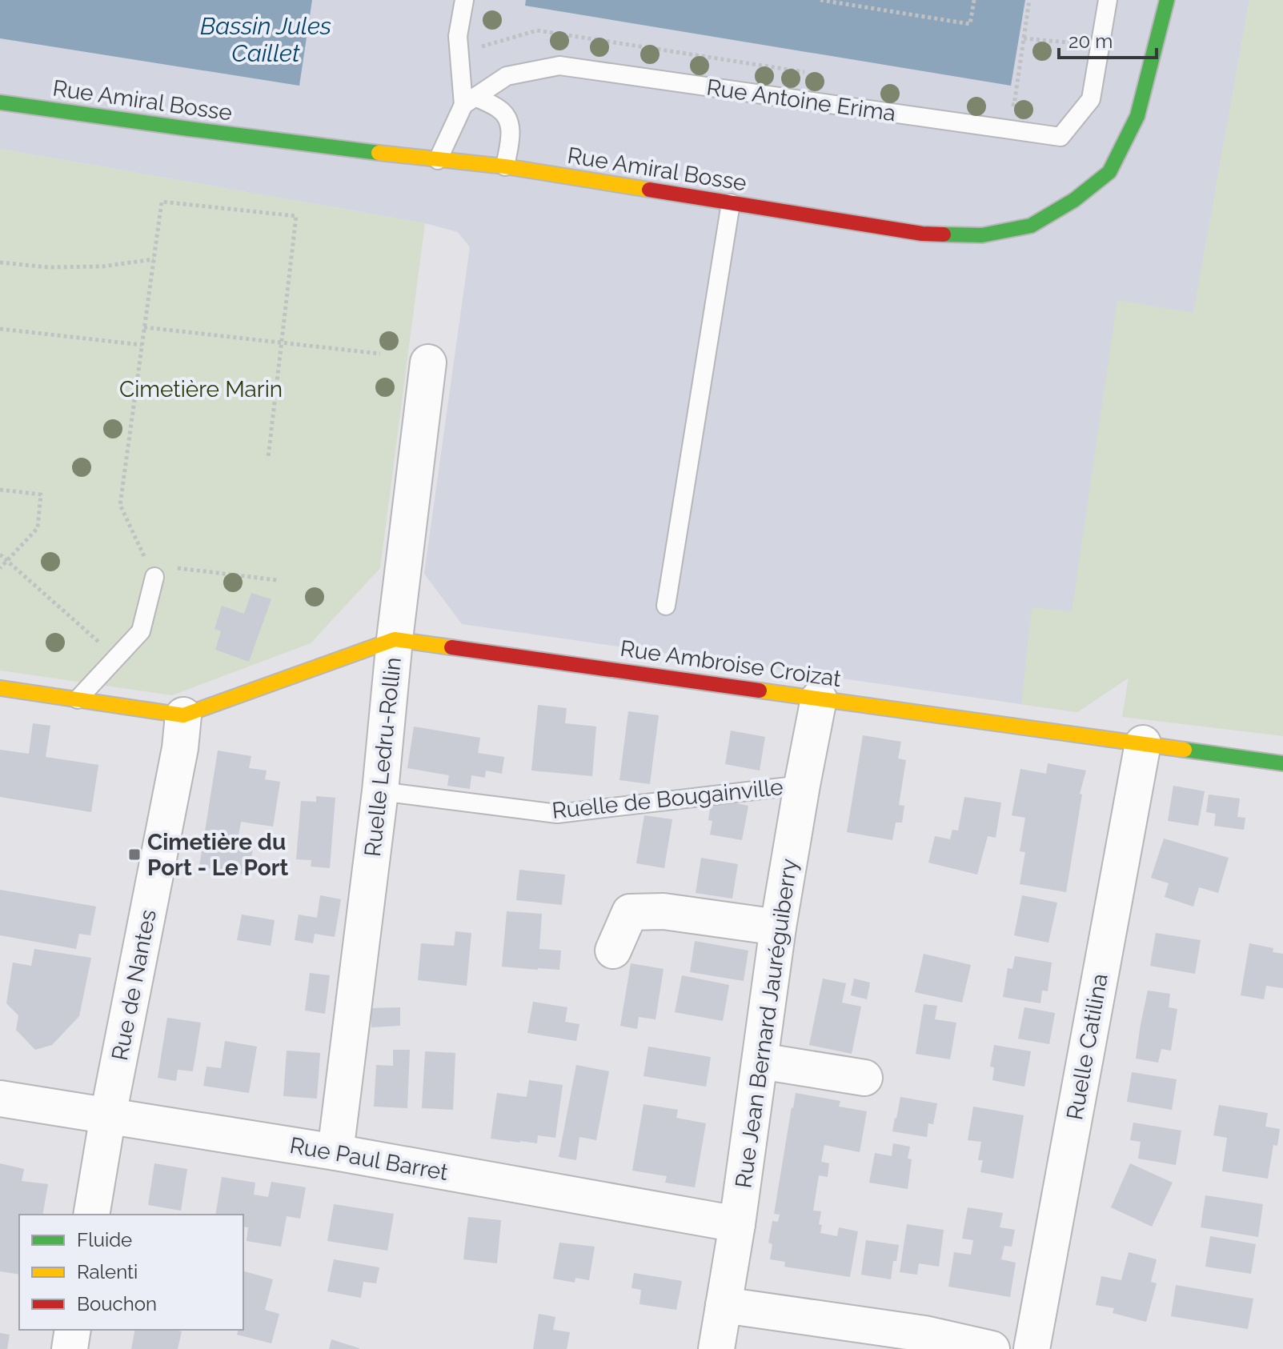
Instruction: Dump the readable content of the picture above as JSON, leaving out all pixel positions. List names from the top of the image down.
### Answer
{
  "streets": {
    "main road": ["Rue Amiral Bosse", "Rue Ambroise Croizat"],
    "street": [
      "Ruelle Ledru-Rollin",
      "Rue de Nantes",
      "Rue Jean Bernard Jauréguiberry",
      "Ruelle Catilina",
      "Rue Paul Barret"
    ],
    "lane": ["Rue Antoine Erima", "Ruelle de Bougainville"]
  },
  "crossings": [
    ["Rue Ambroise Croizat", "Ruelle Ledru-Rollin"],
    ["Rue Ambroise Croizat", "Rue de Nantes"],
    ["Rue Ambroise Croizat", "Rue Jean Bernard Jauréguiberry"],
    ["Rue Ambroise Croizat", "Ruelle Catilina"],
    ["Ruelle Ledru-Rollin", "Ruelle de Bougainville"],
    ["Ruelle Ledru-Rollin", "Rue Paul Barret"],
    ["Ruelle de Bougainville", "Rue Jean Bernard Jauréguiberry"],
    ["Rue de Nantes", "Rue Paul Barret"],
    ["Rue Jean Bernard Jauréguiberry", "Rue Paul Barret"]
  ],
  "water": ["Bassin Jules Caillet"],
  "parks": ["Cimetière Marin"],
  "places": {
    "transit": ["Cimetière du Port - Le Port"]
  },
  "legend": ["Fluide", "Ralenti", "Bouchon"],
  "scale_bar": "20 m"
}
